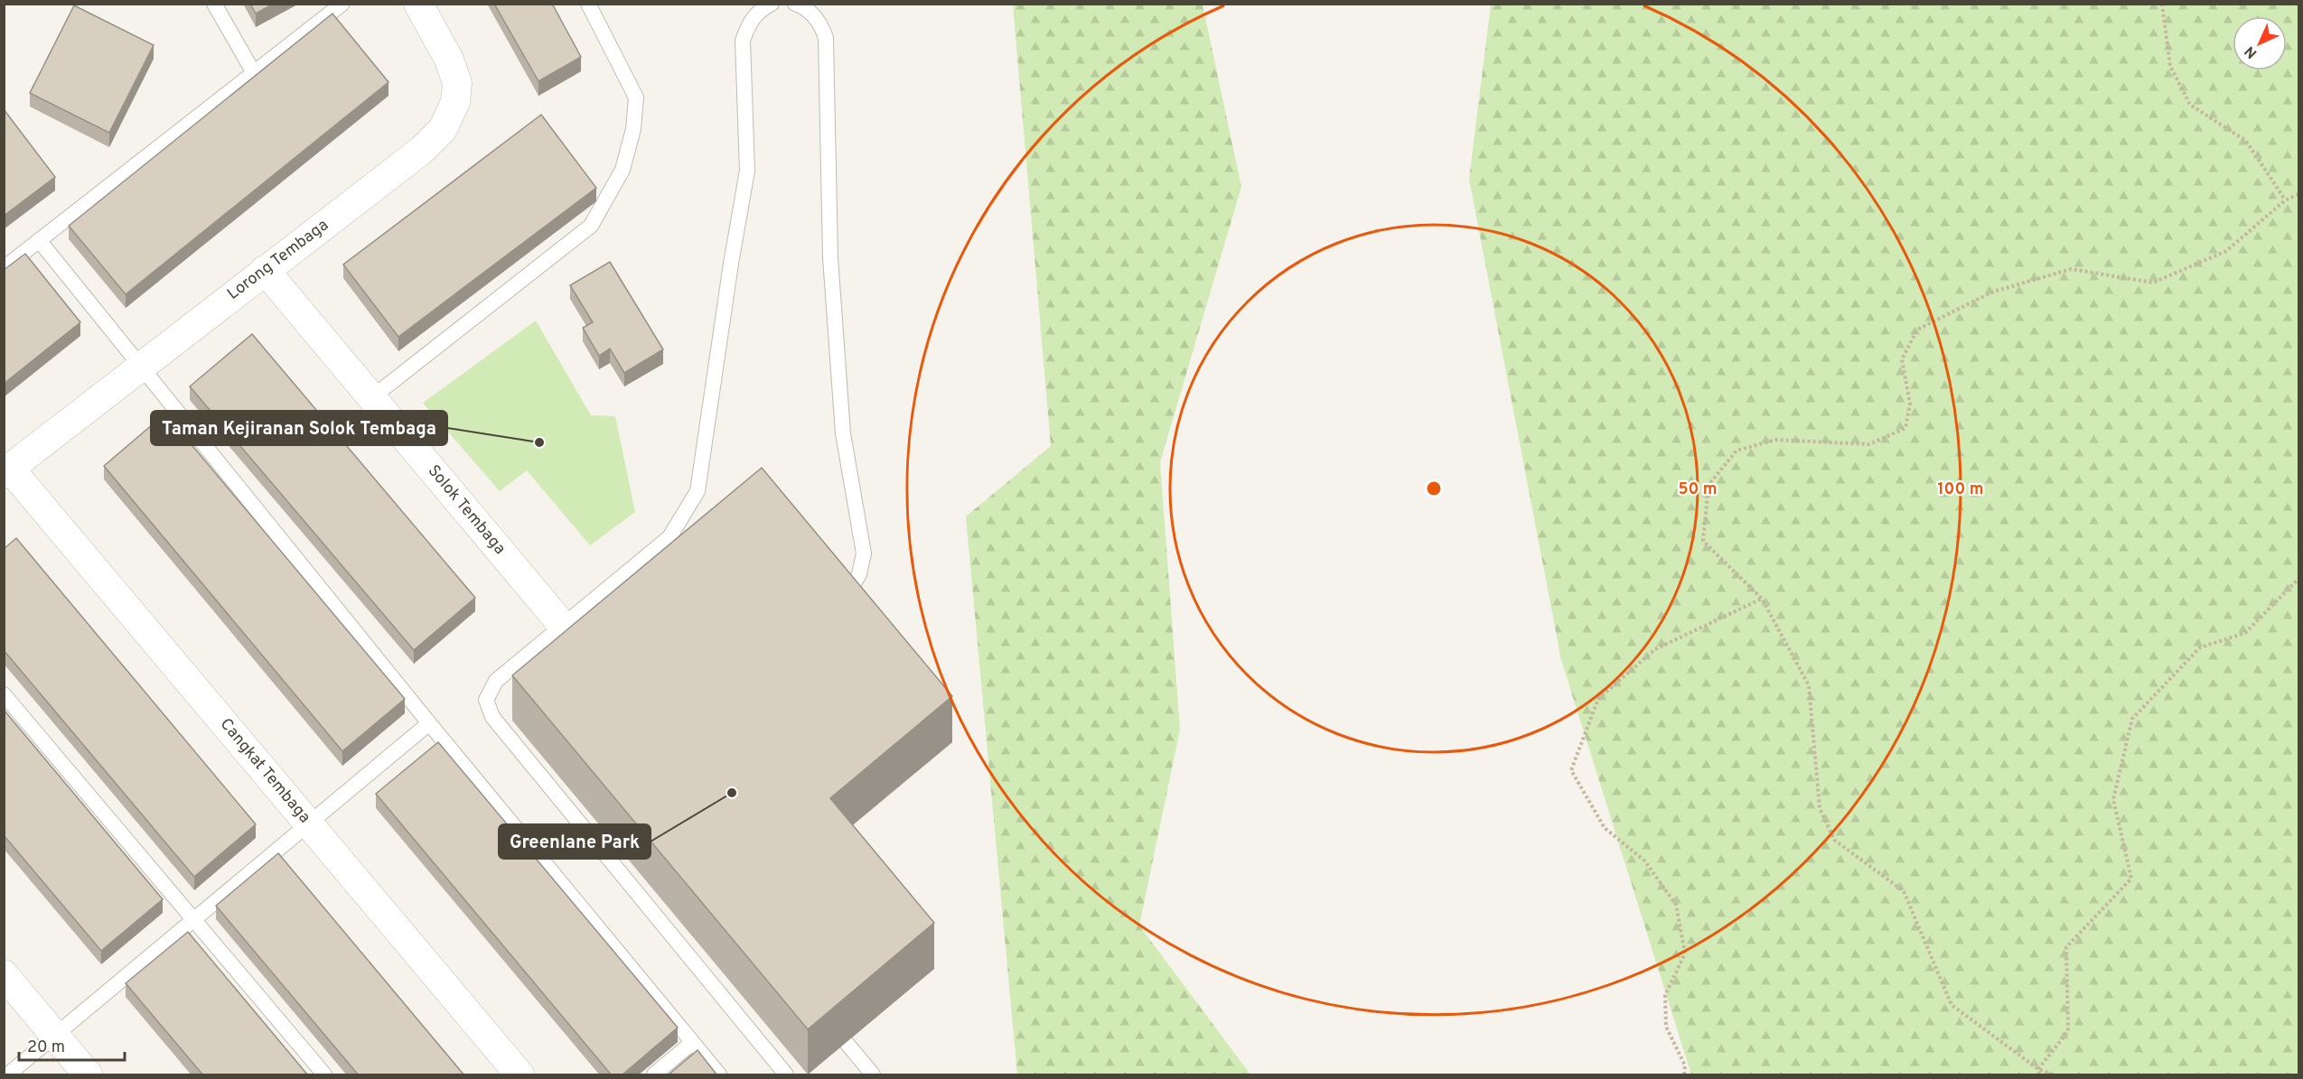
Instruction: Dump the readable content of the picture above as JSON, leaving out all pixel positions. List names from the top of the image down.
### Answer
{
  "streets": {
    "street": ["Lorong Tembaga", "Solok Tembaga", "Cangkat Tembaga"]
  },
  "crossings": [
    ["Lorong Tembaga", "Solok Tembaga"],
    ["Lorong Tembaga", "Cangkat Tembaga"]
  ],
  "places": ["Taman Kejiranan Solok Tembaga", "Greenlane Park"],
  "scale_bar": "20 m",
  "north": "bottom left",
  "rings": ["50 m", "100 m"]
}
